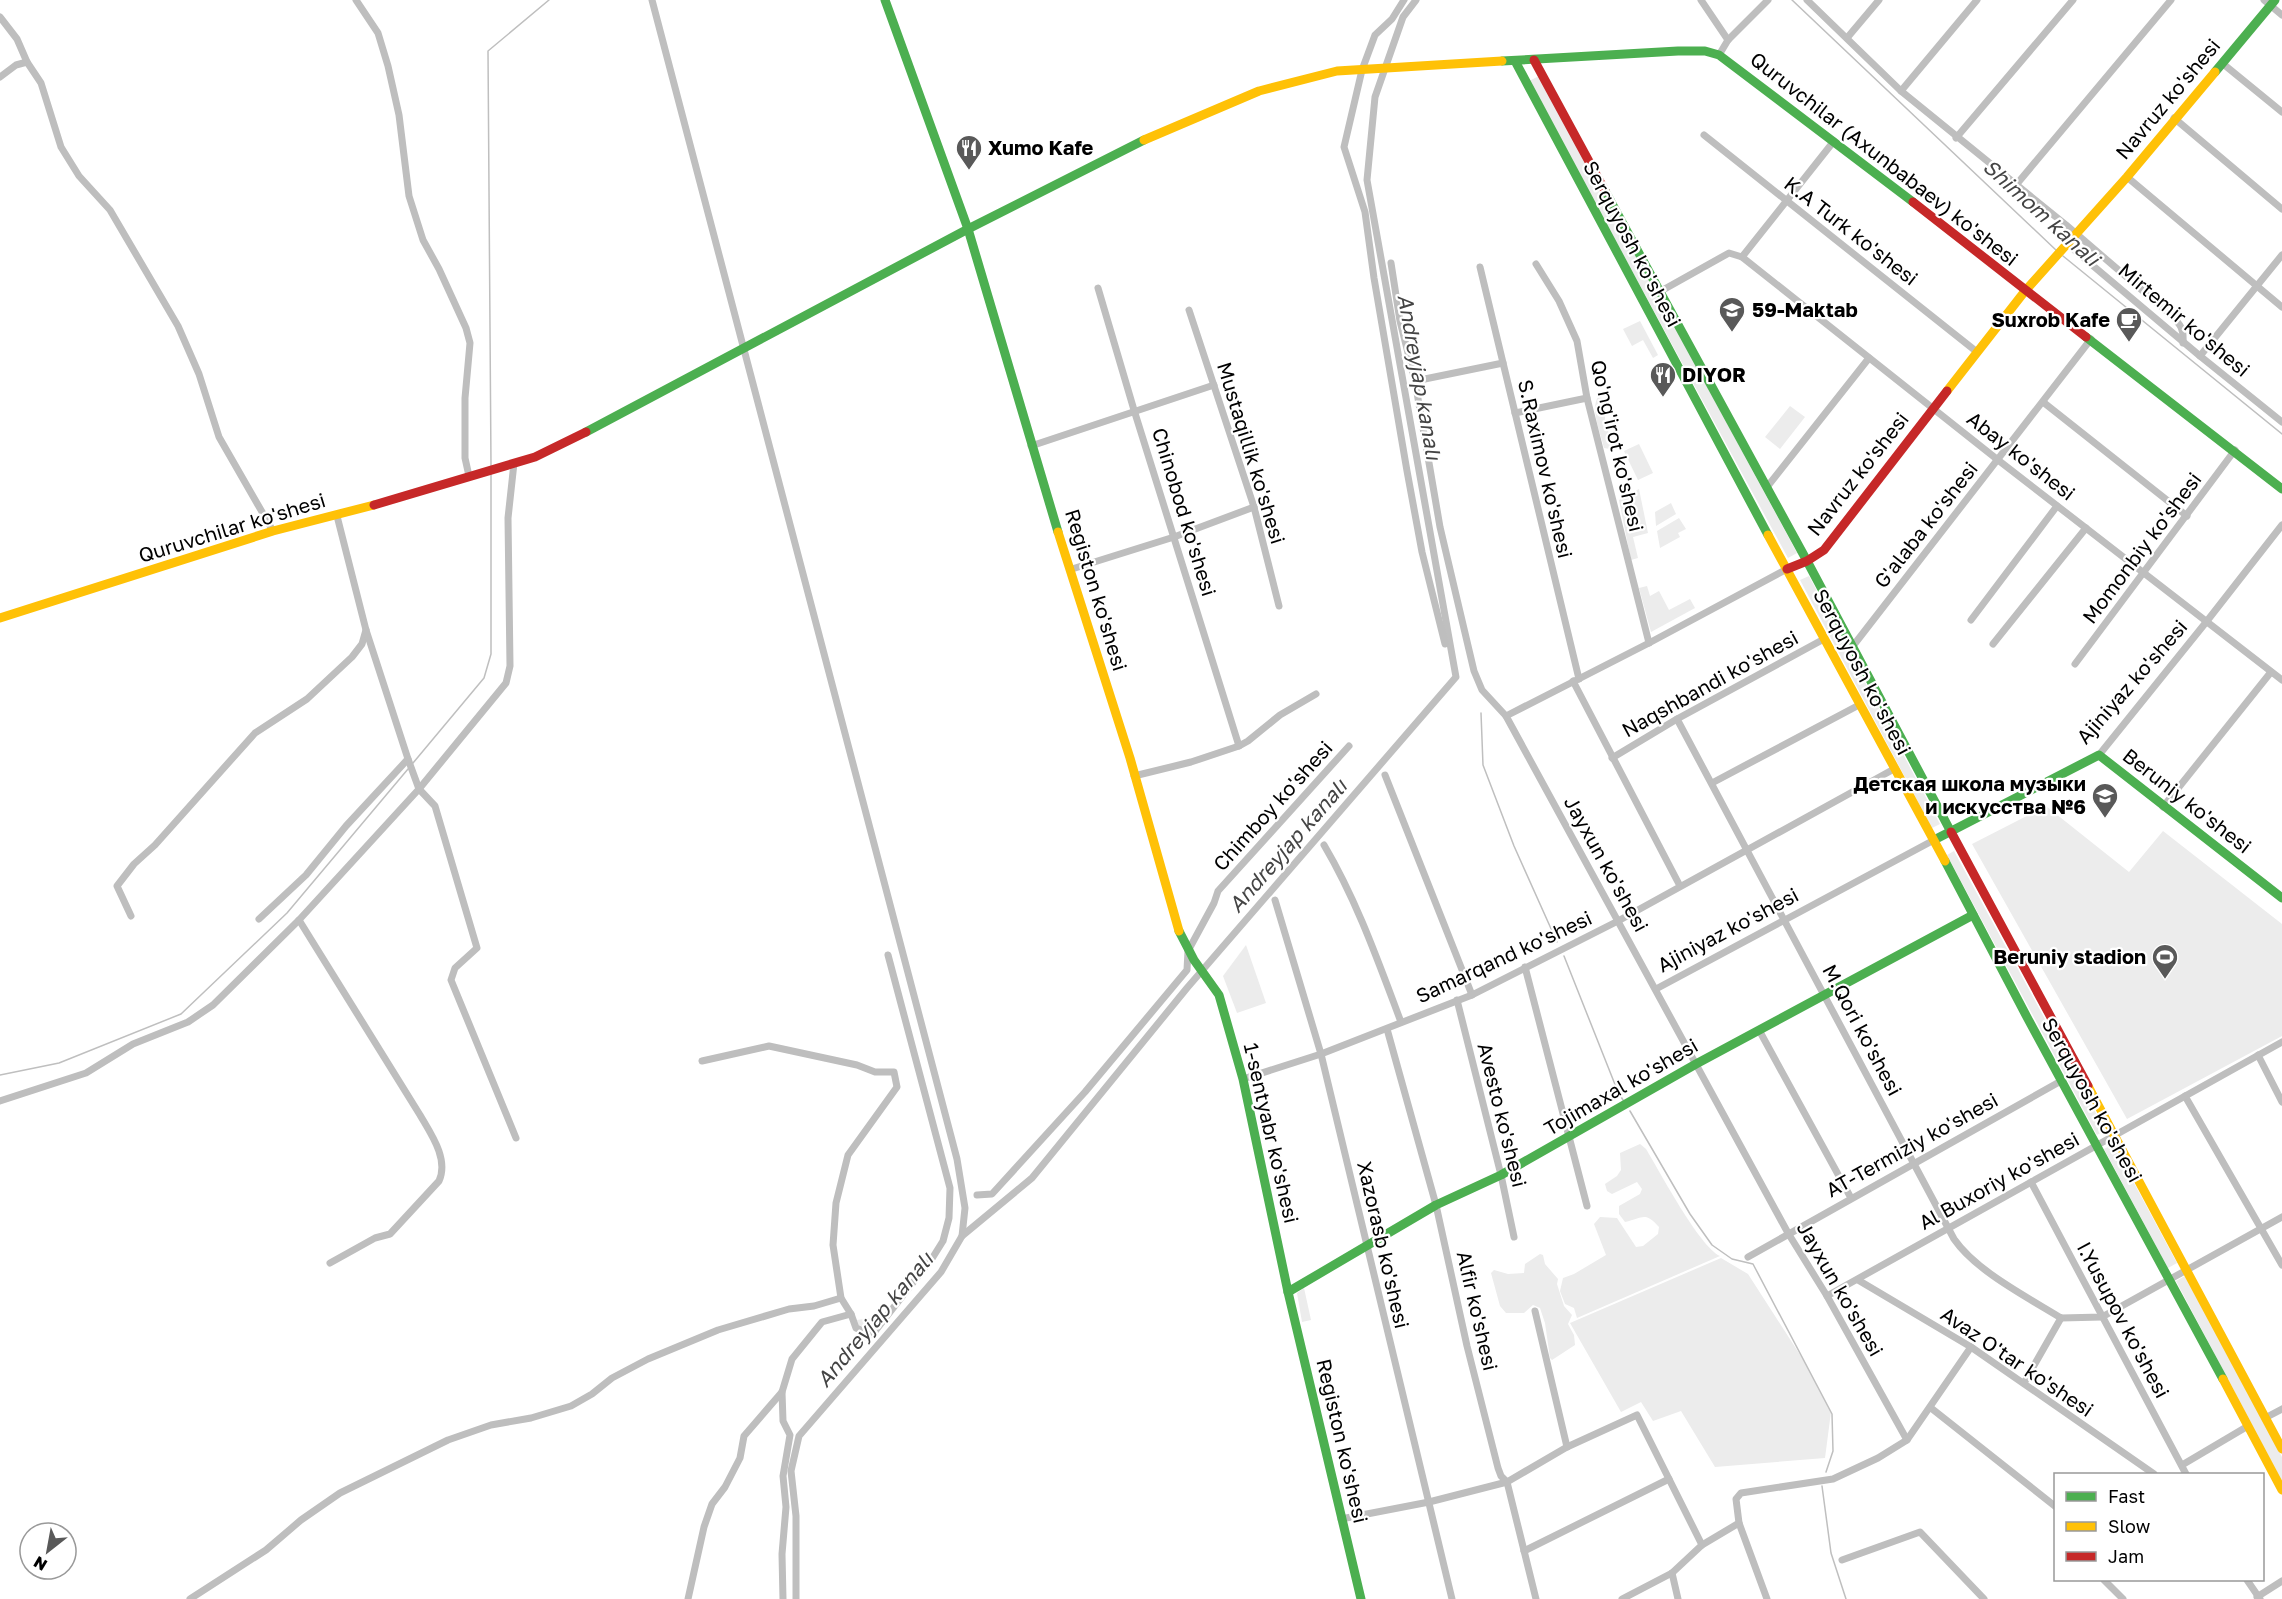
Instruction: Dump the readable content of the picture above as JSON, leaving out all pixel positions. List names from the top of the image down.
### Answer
{
  "streets": {
    "street": [
      "Navruz ko'shesi",
      "Quruvchilar (Axunbabaev) ko'shesi",
      "K.A Turk ko'shesi",
      "Serquyosh ko'shesi",
      "Mirtemir ko'shesi",
      "Qo'ng'irot ko'shesi",
      "Mustaqillik ko'shesi",
      "Abay ko'shesi",
      "S.Raximov ko'shesi",
      "Chinobod ko'shesi",
      "G'alaba ko'shesi",
      "Quruvchilar ko'shesi",
      "Momonbiy ko'shesi",
      "Registon ko'shesi",
      "Ajiniyaz ko'shesi",
      "Naqshbandi ko'shesi",
      "Beruniy ko'shesi",
      "Chimboy ko'shesi",
      "Jayxun ko'shesi",
      "Samarqand ko'shesi",
      "M.Qori ko'shesi",
      "Tojimaxal ko'shesi",
      "Avesto ko'shesi",
      "1-sentyabr ko'shesi",
      "AT-Termiziy ko'shesi",
      "Al Buxoriy ko'shesi",
      "Xazorasb ko'shesi",
      "Alfir ko'shesi",
      "I.Yusupov ko'shesi",
      "Avaz O'tar ko'shesi"
    ]
  },
  "crossings": [
    ["Navruz ko'shesi", "Quruvchilar (Axunbabaev) ko'shesi"],
    ["Navruz ko'shesi", "K.A Turk ko'shesi"],
    ["Navruz ko'shesi", "Serquyosh ko'shesi"],
    ["Navruz ko'shesi", "Mirtemir ko'shesi"],
    ["Navruz ko'shesi", "Qo'ng'irot ko'shesi"],
    ["Navruz ko'shesi", "Abay ko'shesi"],
    ["Navruz ko'shesi", "S.Raximov ko'shesi"],
    ["Navruz ko'shesi", "Jayxun ko'shesi"],
    ["Quruvchilar (Axunbabaev) ko'shesi", "Serquyosh ko'shesi"],
    ["Quruvchilar (Axunbabaev) ko'shesi", "G'alaba ko'shesi"],
    ["Quruvchilar (Axunbabaev) ko'shesi", "Quruvchilar ko'shesi"],
    ["Quruvchilar (Axunbabaev) ko'shesi", "Momonbiy ko'shesi"],
    ["Quruvchilar (Axunbabaev) ko'shesi", "Registon ko'shesi"],
    ["Serquyosh ko'shesi", "G'alaba ko'shesi"],
    ["Serquyosh ko'shesi", "Ajiniyaz ko'shesi"],
    ["Serquyosh ko'shesi", "Naqshbandi ko'shesi"],
    ["Serquyosh ko'shesi", "Samarqand ko'shesi"],
    ["Serquyosh ko'shesi", "Tojimaxal ko'shesi"],
    ["Serquyosh ko'shesi", "AT-Termiziy ko'shesi"],
    ["Serquyosh ko'shesi", "Al Buxoriy ko'shesi"],
    ["Abay ko'shesi", "G'alaba ko'shesi"],
    ["Abay ko'shesi", "Momonbiy ko'shesi"],
    ["Abay ko'shesi", "Ajiniyaz ko'shesi"],
    ["S.Raximov ko'shesi", "Naqshbandi ko'shesi"],
    ["S.Raximov ko'shesi", "Samarqand ko'shesi"],
    ["Quruvchilar ko'shesi", "Registon ko'shesi"],
    ["Registon ko'shesi", "Chimboy ko'shesi"],
    ["Registon ko'shesi", "Tojimaxal ko'shesi"],
    ["Registon ko'shesi", "1-sentyabr ko'shesi"],
    ["Ajiniyaz ko'shesi", "Beruniy ko'shesi"],
    ["Ajiniyaz ko'shesi", "Jayxun ko'shesi"],
    ["Ajiniyaz ko'shesi", "M.Qori ko'shesi"],
    ["Naqshbandi ko'shesi", "M.Qori ko'shesi"],
    ["Chimboy ko'shesi", "1-sentyabr ko'shesi"],
    ["Jayxun ko'shesi", "Samarqand ko'shesi"],
    ["Jayxun ko'shesi", "Tojimaxal ko'shesi"],
    ["Jayxun ko'shesi", "AT-Termiziy ko'shesi"],
    ["Jayxun ko'shesi", "Al Buxoriy ko'shesi"],
    ["Samarqand ko'shesi", "M.Qori ko'shesi"],
    ["Samarqand ko'shesi", "Avesto ko'shesi"],
    ["Samarqand ko'shesi", "1-sentyabr ko'shesi"],
    ["Samarqand ko'shesi", "Xazorasb ko'shesi"],
    ["Samarqand ko'shesi", "Alfir ko'shesi"],
    ["M.Qori ko'shesi", "Tojimaxal ko'shesi"],
    ["M.Qori ko'shesi", "AT-Termiziy ko'shesi"],
    ["M.Qori ko'shesi", "Al Buxoriy ko'shesi"],
    ["Tojimaxal ko'shesi", "Avesto ko'shesi"],
    ["Tojimaxal ko'shesi", "1-sentyabr ko'shesi"],
    ["Tojimaxal ko'shesi", "Xazorasb ko'shesi"],
    ["Tojimaxal ko'shesi", "Alfir ko'shesi"],
    ["Al Buxoriy ko'shesi", "I.Yusupov ko'shesi"],
    ["Al Buxoriy ko'shesi", "Avaz O'tar ko'shesi"]
  ],
  "water": ["Shimom kanali", "Andreyjap kanalı"],
  "places": {
    "restaurant": ["Xumo Kafe", "DIYOR"],
    "school or university": ["59-Maktab", "Детская школа музыки и искусства №6"],
    "cafe": ["Suxrob Kafe"],
    "sports": ["Beruniy stadion"]
  },
  "legend": ["Fast", "Slow", "Jam"],
  "north": "bottom left"
}
